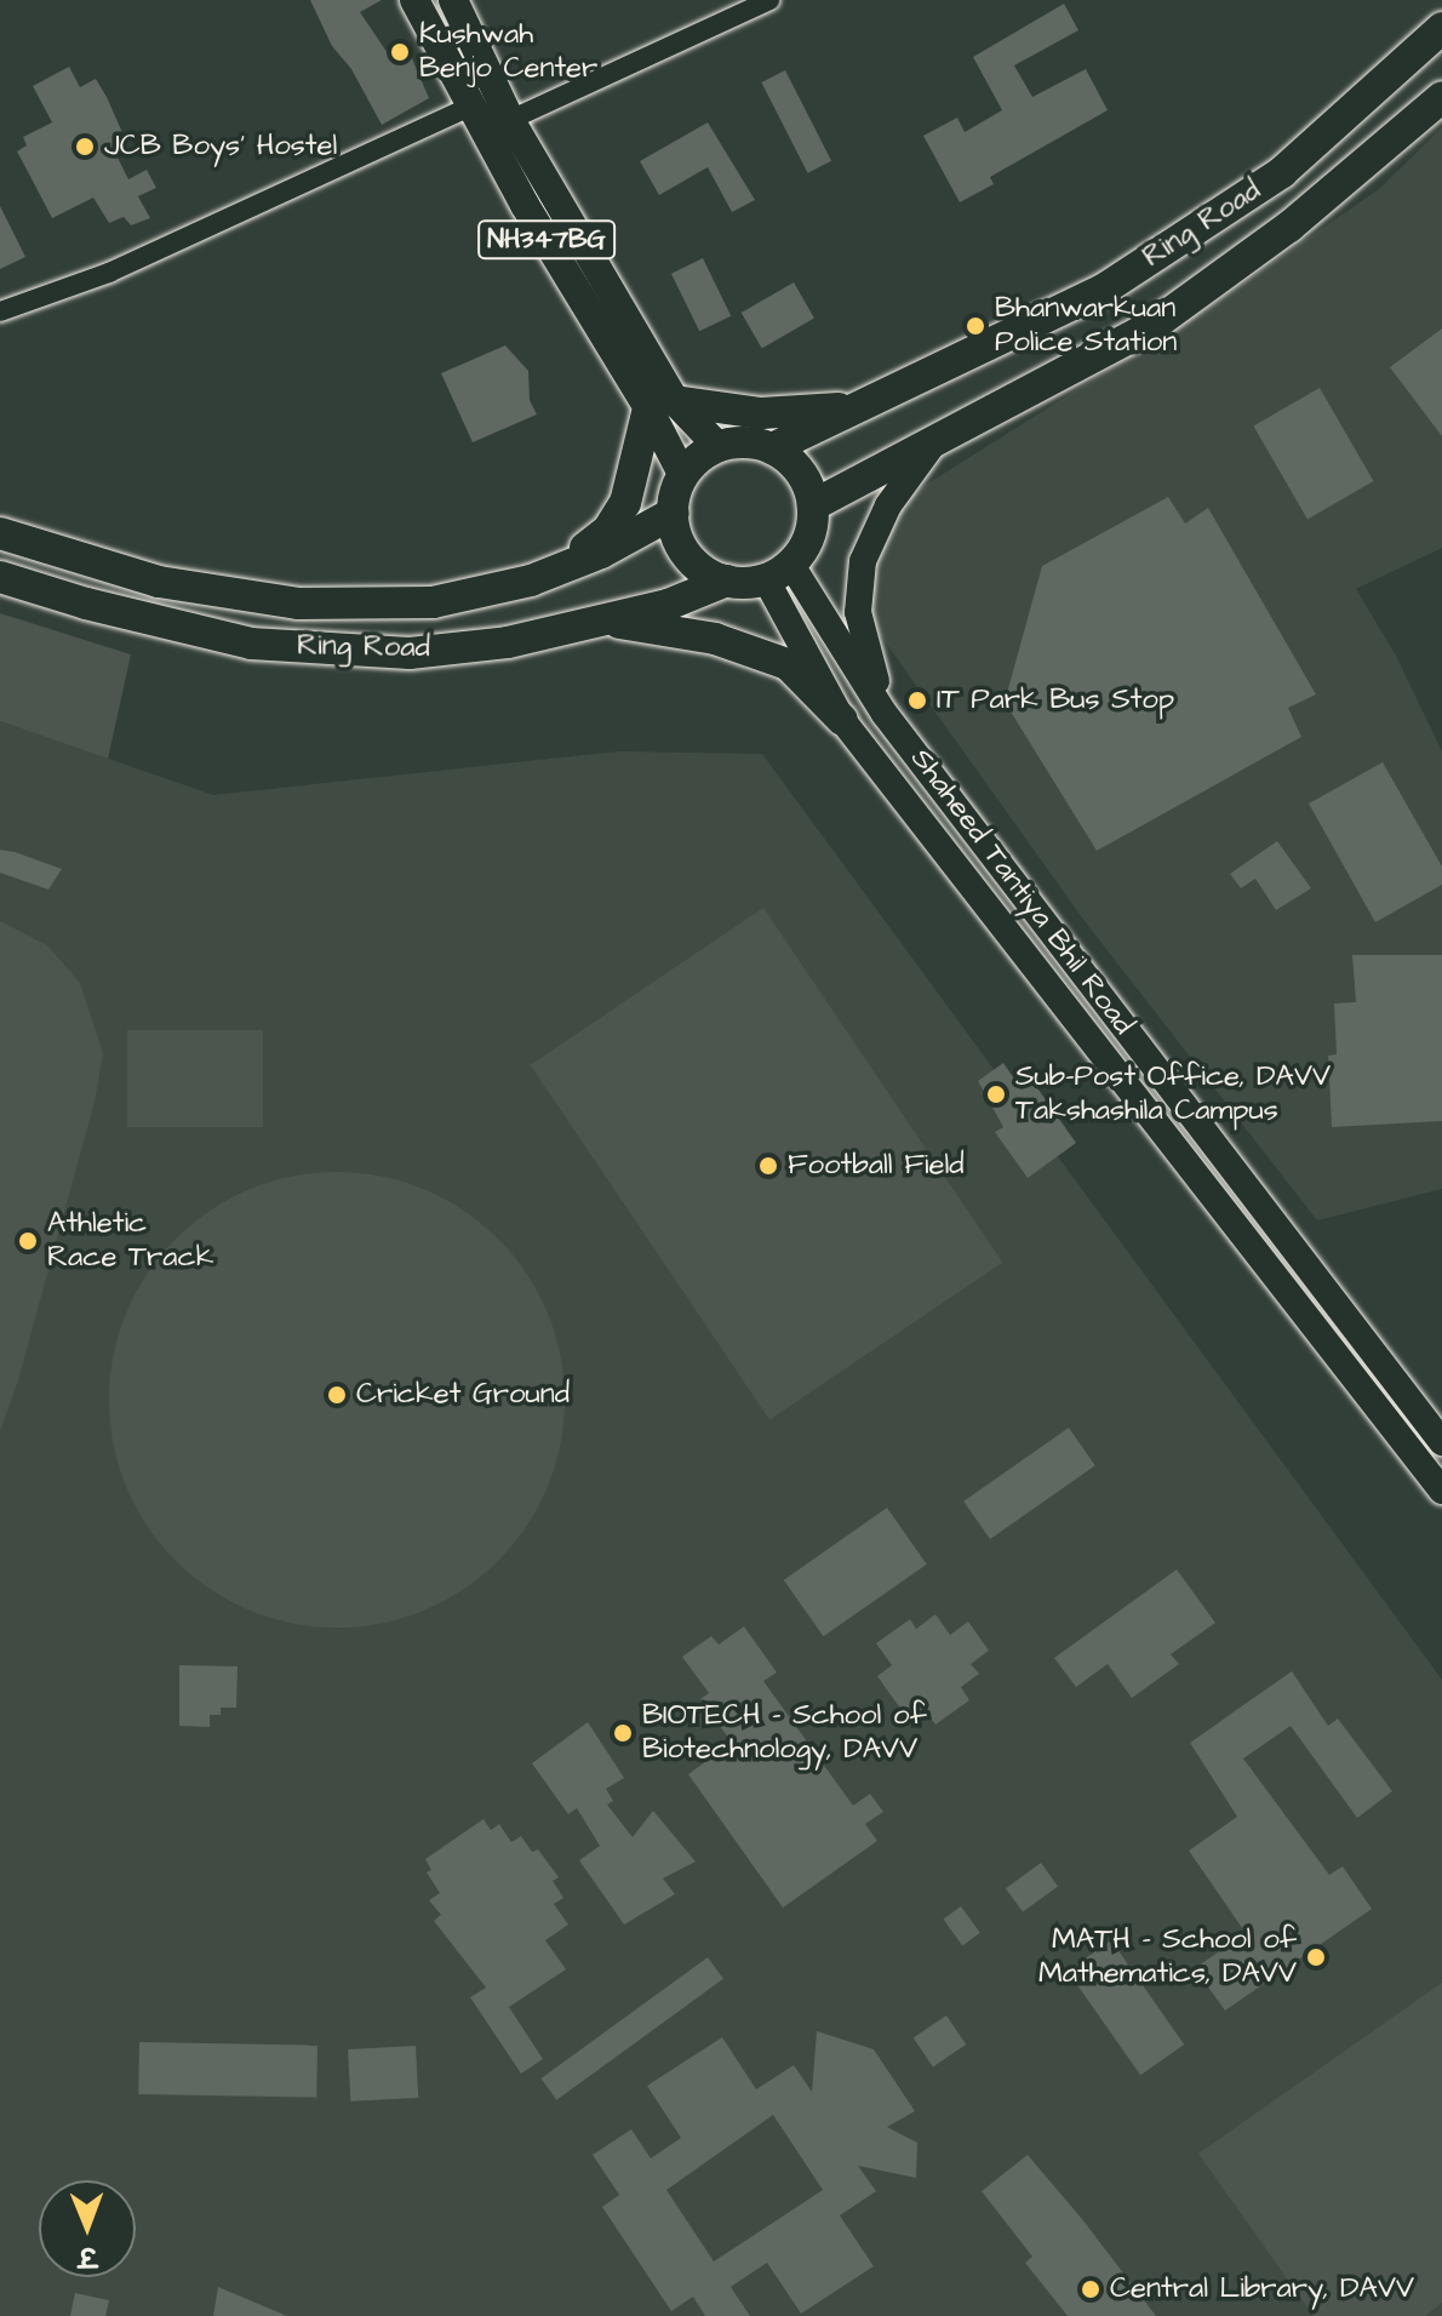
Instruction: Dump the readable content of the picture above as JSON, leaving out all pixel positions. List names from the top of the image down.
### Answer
{
  "streets": {
    "highway": ["Ring Road"],
    "main road": ["NH347BG", "Shaheed Tantiya Bhil Road"]
  },
  "crossings": [
    ["Ring Road", "NH347BG"],
    ["Ring Road", "Shaheed Tantiya Bhil Road"],
    ["NH347BG", "Shaheed Tantiya Bhil Road"]
  ],
  "places": [
    "Kushwah Benjo Center",
    "JCB Boys' Hostel",
    "Bhanwarkuan Police Station",
    "IT Park Bus Stop",
    "Sub-Post Office, DAVV Takshashila Campus",
    "Football Field",
    "Athletic Race Track",
    "Cricket Ground",
    "BIOTECH - School of Biotechnology, DAVV",
    "MATH - School of Mathematics, DAVV",
    "Central Library, DAVV"
  ],
  "north": "bottom"
}
